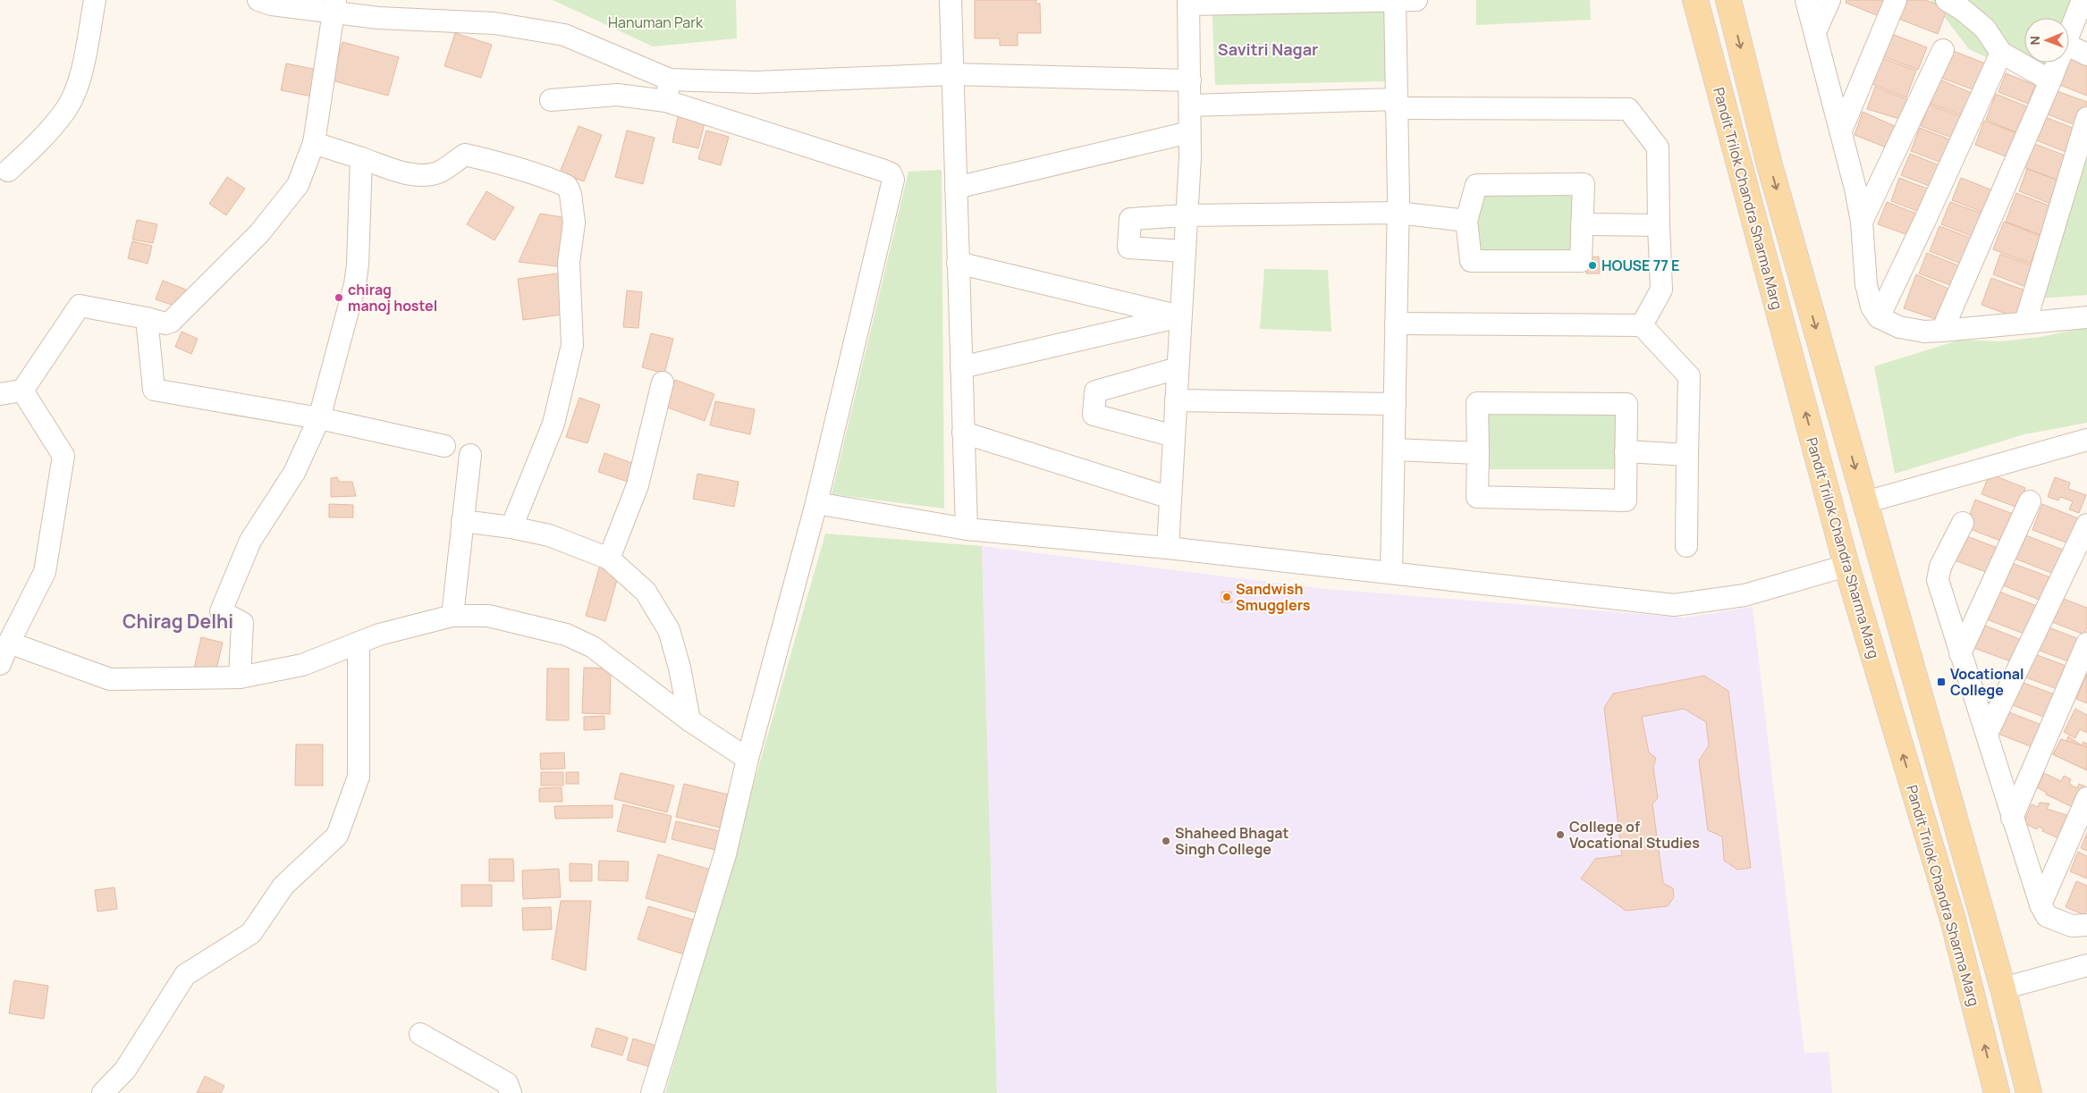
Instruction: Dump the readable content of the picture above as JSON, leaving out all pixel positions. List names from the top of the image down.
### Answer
{
  "streets": {
    "main road": ["Pandit Trilok Chandra Sharma Marg"]
  },
  "districts": ["Savitri Nagar", "Chirag Delhi"],
  "parks": ["Hanuman Park"],
  "places": {
    "other": [
      "HOUSE 77 E",
      "chirag manoj hostel",
      "Sandwish Smugglers",
      "College of Vocational Studies",
      "Shaheed Bhagat Singh College"
    ],
    "transit": ["Vocational College"]
  },
  "north": "left"
}
